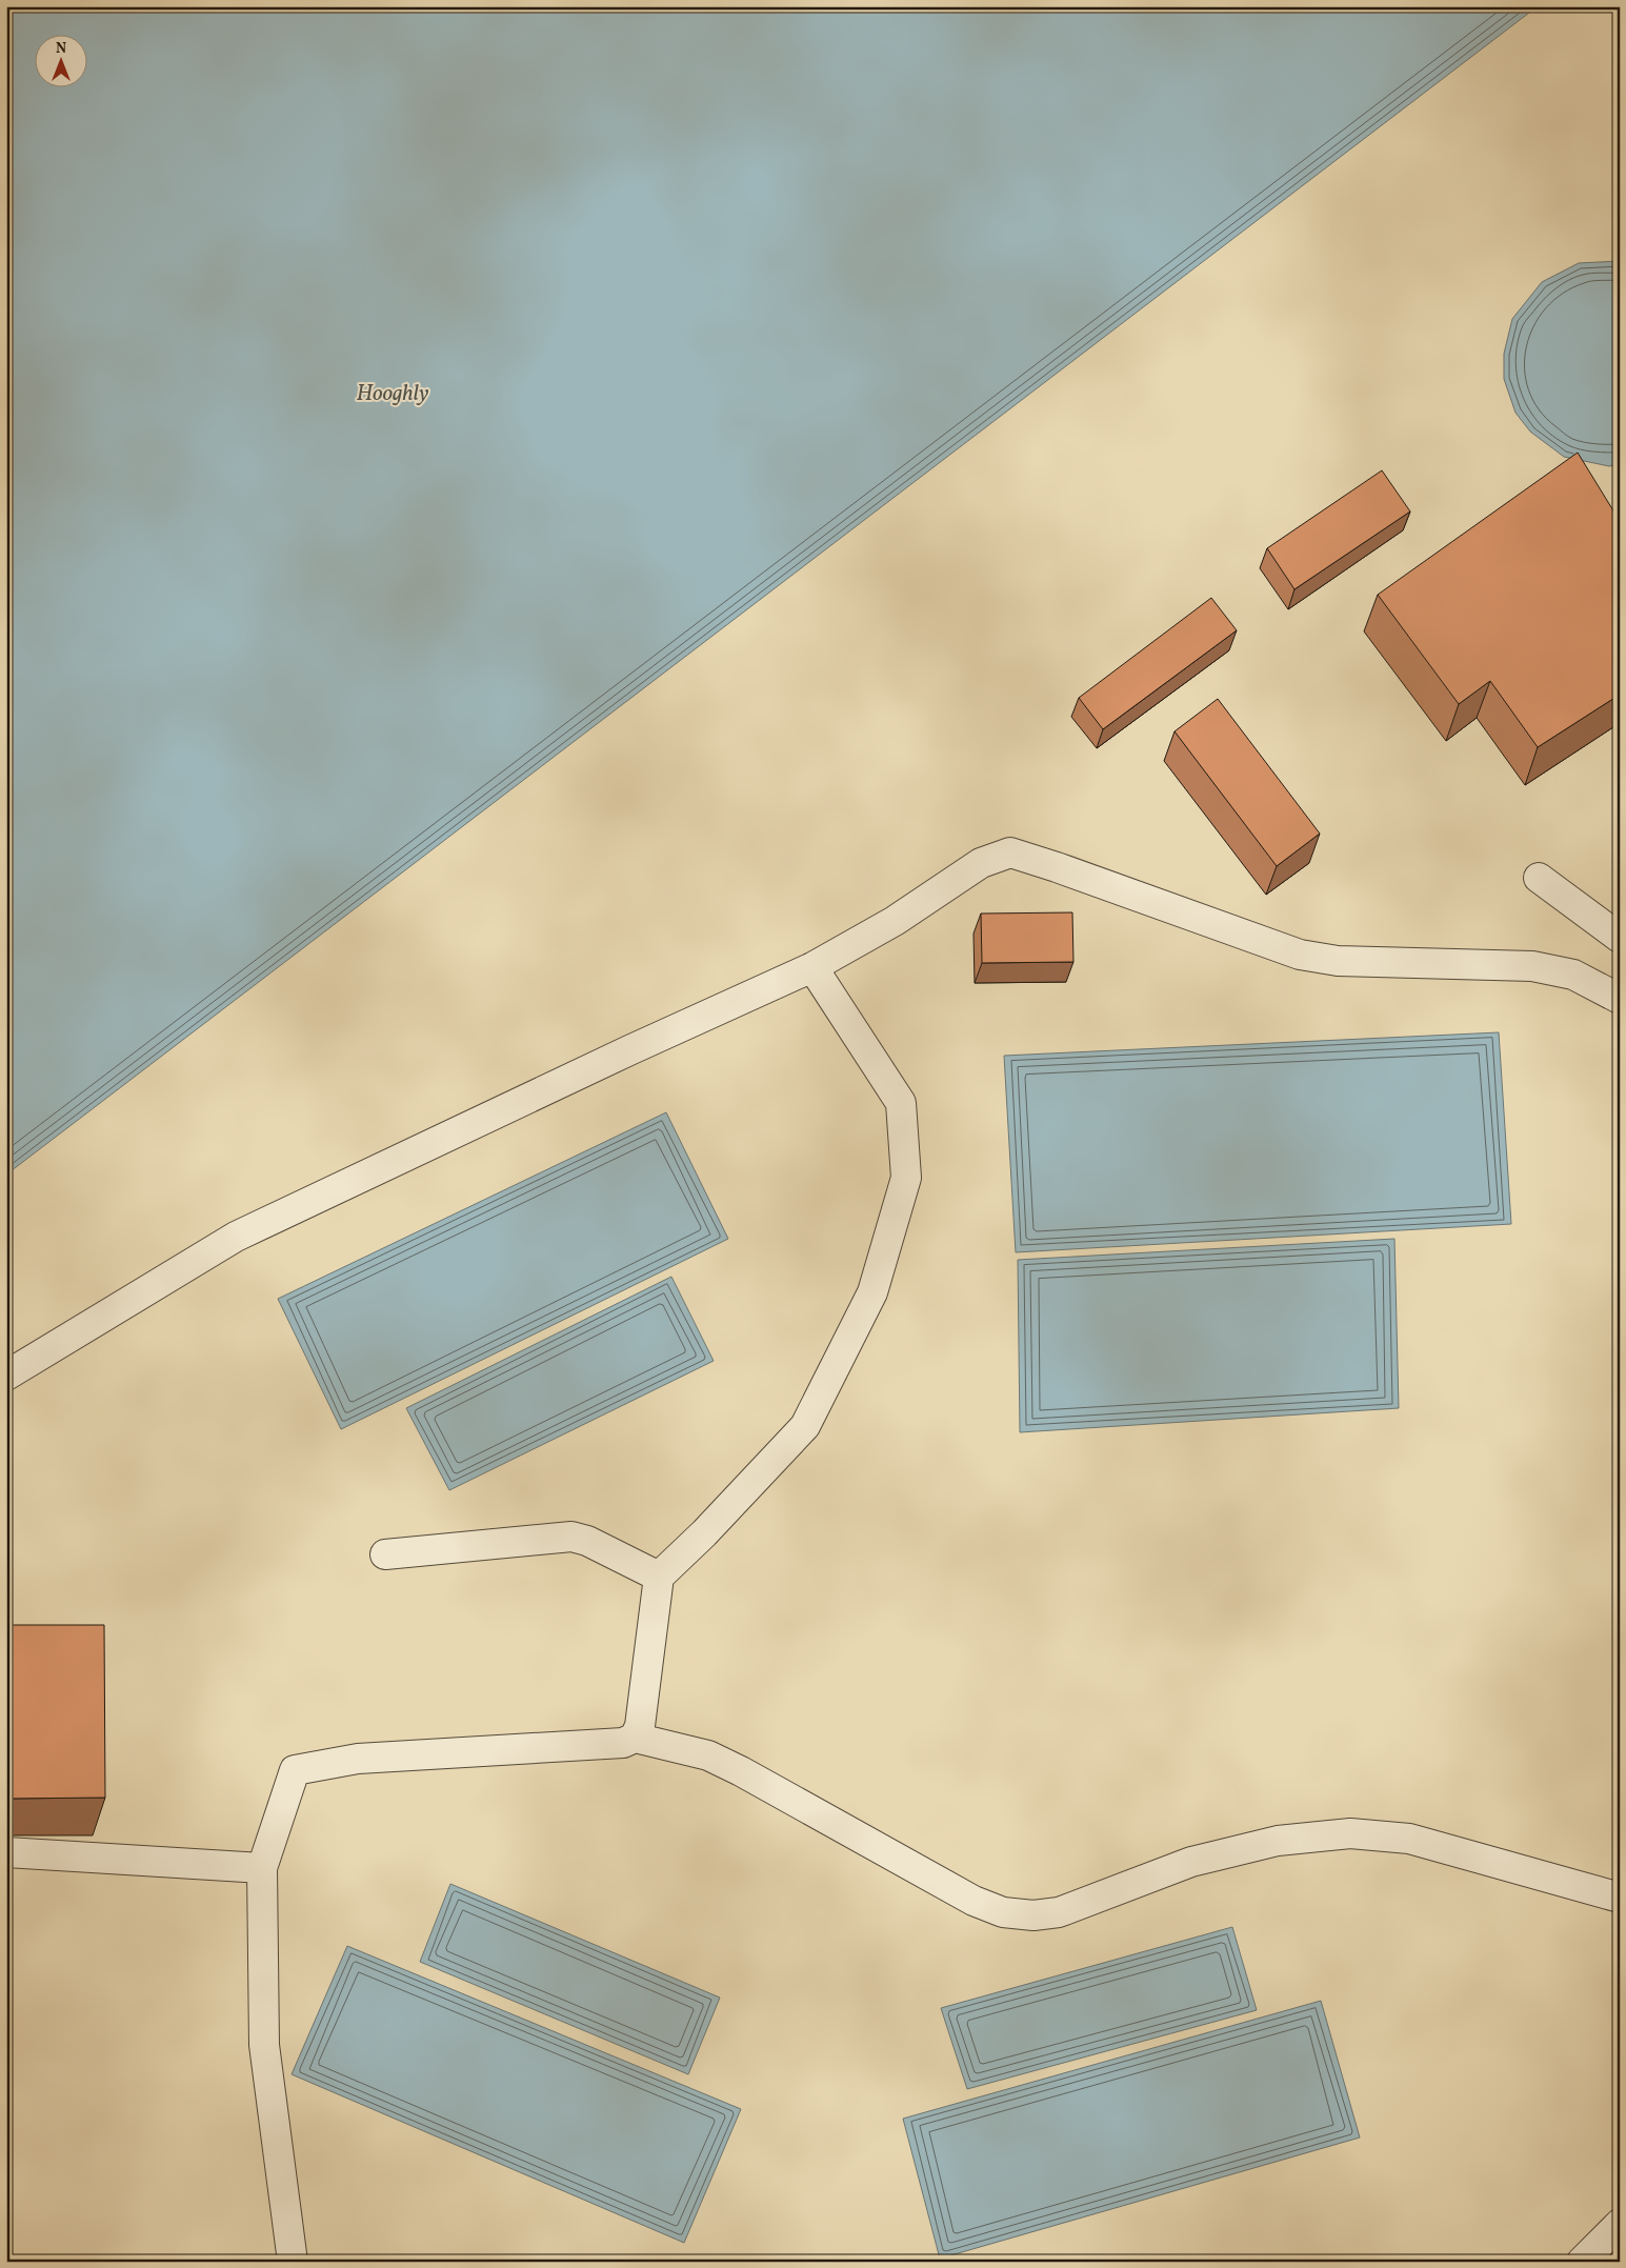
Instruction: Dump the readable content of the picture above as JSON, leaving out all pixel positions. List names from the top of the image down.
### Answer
{
  "water": ["Hooghly"],
  "north": "top"
}
